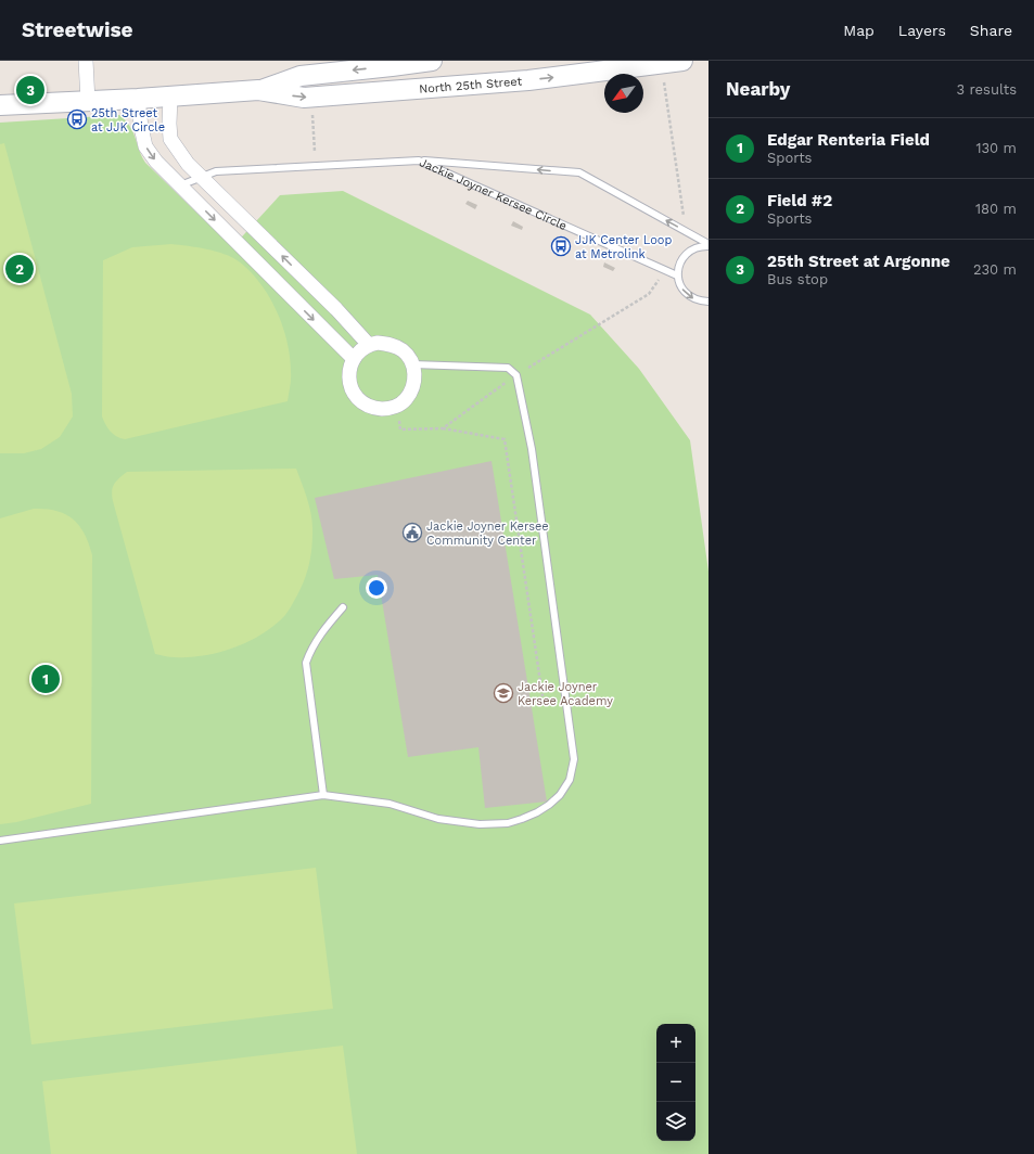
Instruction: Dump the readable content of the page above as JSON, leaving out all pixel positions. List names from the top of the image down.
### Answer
{
  "streets": {
    "main road": ["North 25th Street"],
    "lane": ["Jackie Joyner Kersee Circle"]
  },
  "places": {
    "bus stop": ["25th Street at JJK Circle", "JJK Center Loop at Metrolink"],
    "public building": ["Jackie Joyner Kersee Community Center"],
    "school or university": ["Jackie Joyner Kersee Academy"]
  },
  "north": "bottom left",
  "page": {
    "header": "Streetwise",
    "nav": ["Map", "Layers", "Share"],
    "heading": ["Nearby", "3 results"],
    "pins": ["3", "2", "1"],
    "list": [
      {
        "mark": "1",
        "name": "Edgar Renteria Field",
        "note": "Sports",
        "value": "130 m"
      },
      {
        "mark": "2",
        "name": "Field #2",
        "note": "Sports",
        "value": "180 m"
      },
      {
        "mark": "3",
        "name": "25th Street at Argonne",
        "note": "Bus stop",
        "value": "230 m"
      }
    ],
    "map_buttons": ["+", "−"]
  }
}
